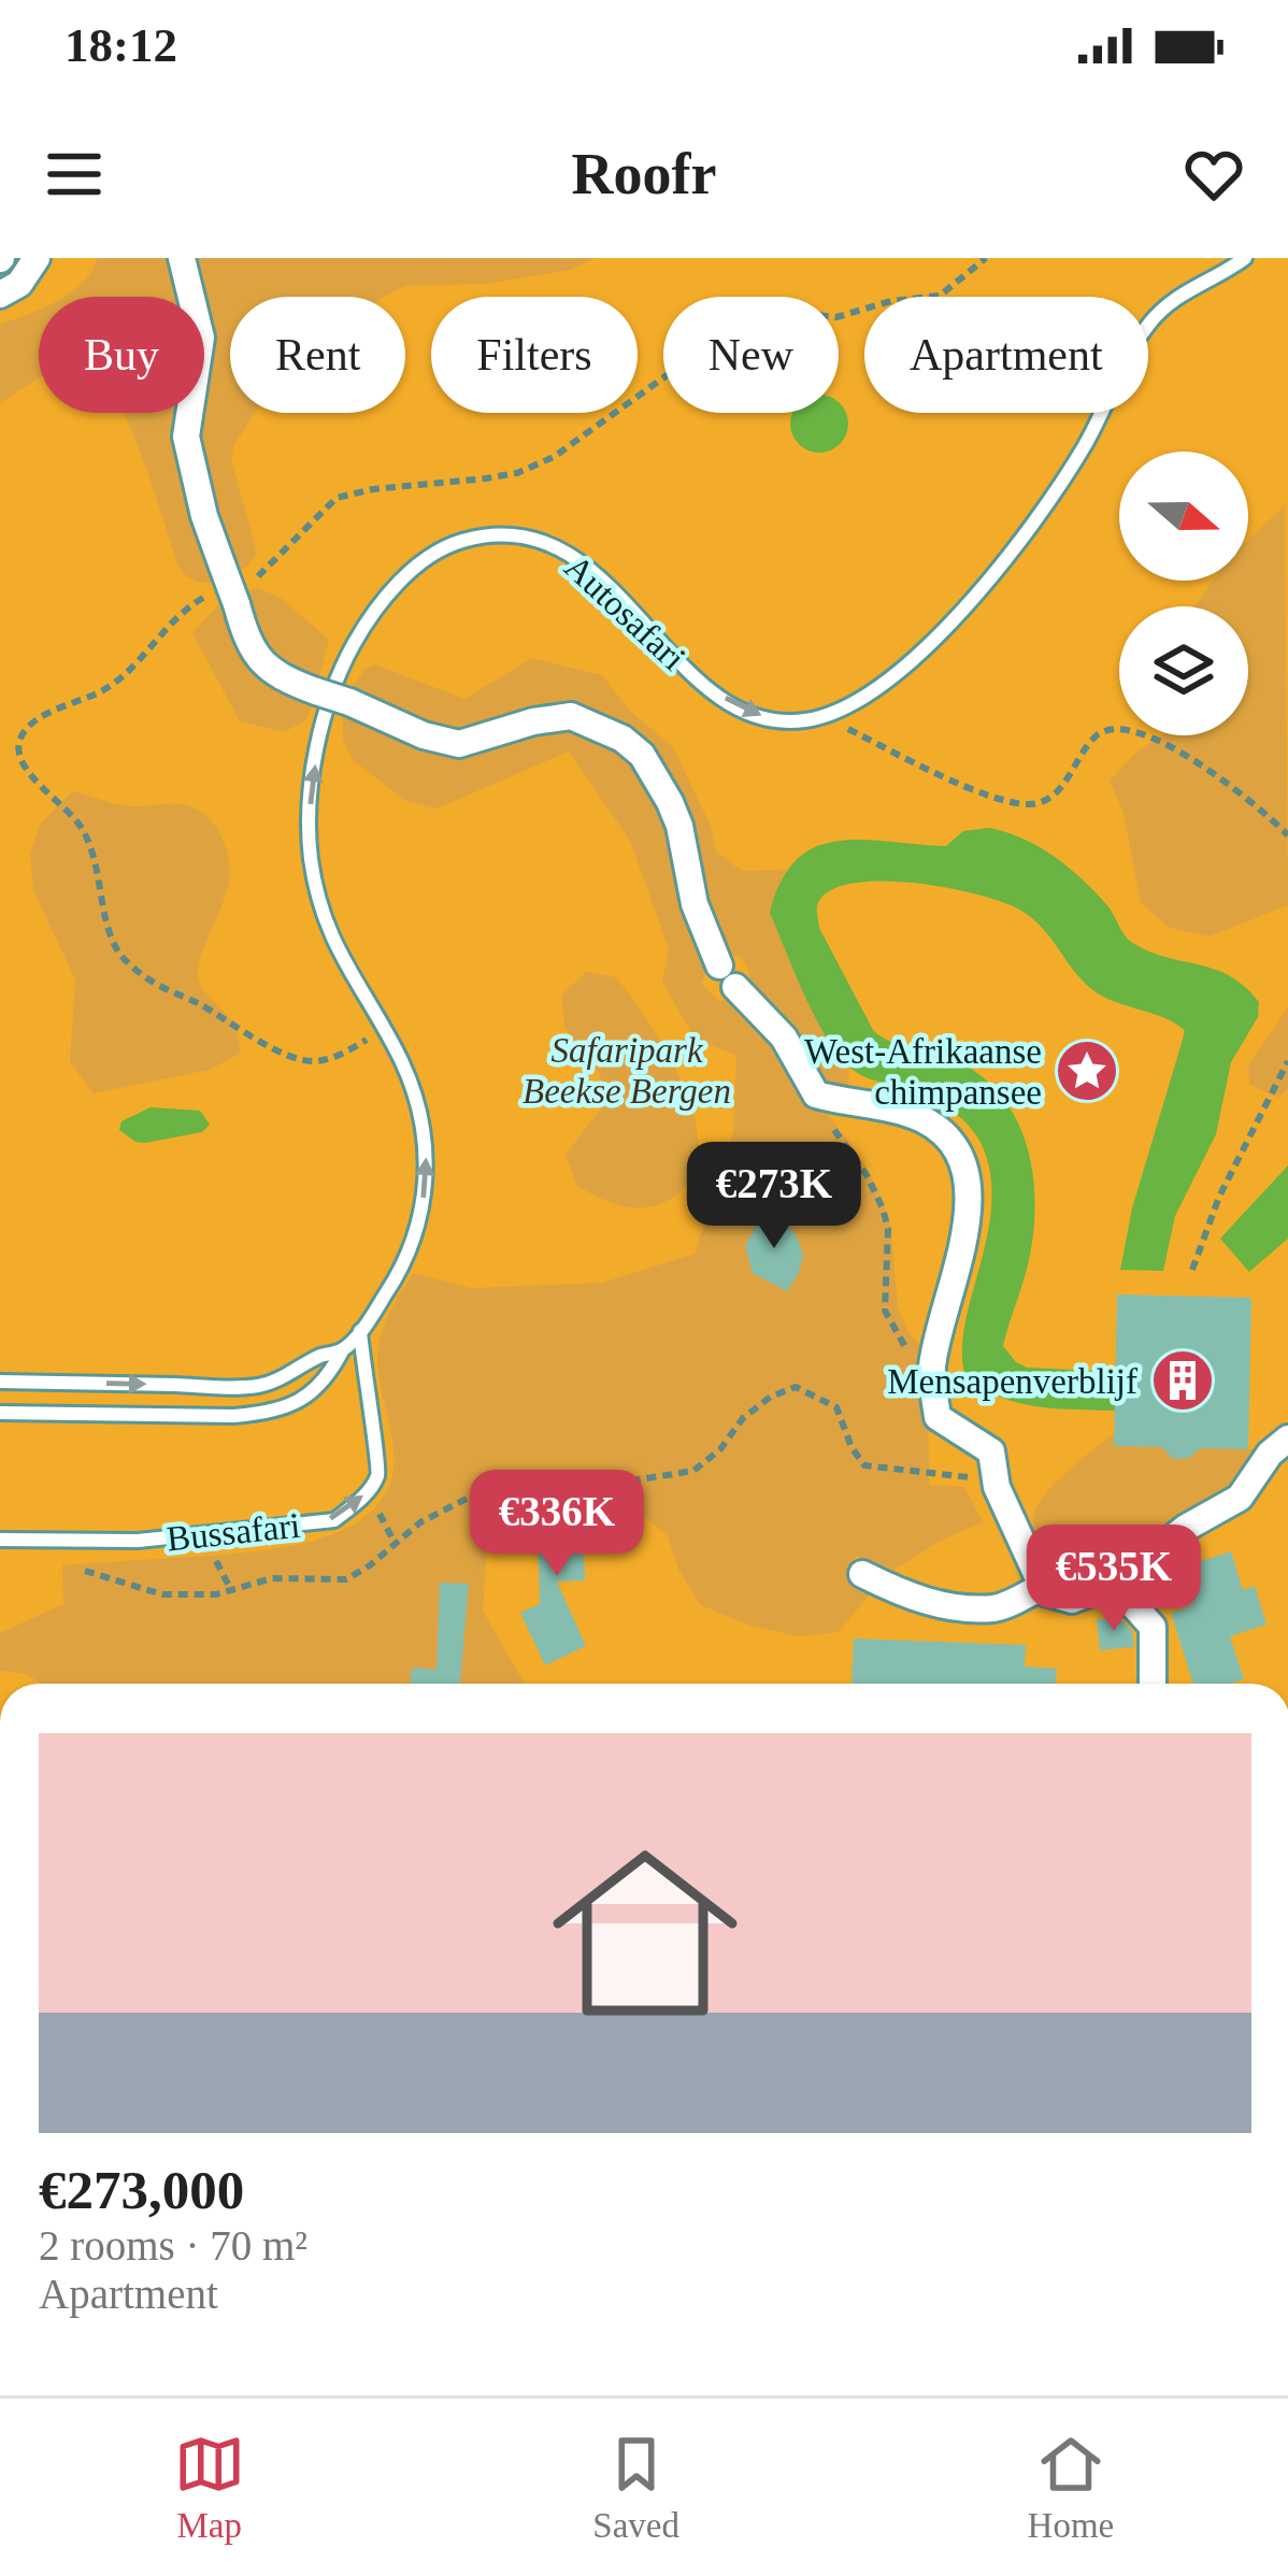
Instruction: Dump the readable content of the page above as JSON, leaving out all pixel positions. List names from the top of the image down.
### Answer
{
  "streets": {
    "lane": ["Autosafari", "Bussafari"]
  },
  "crossings": [
    ["Autosafari", "Bussafari"]
  ],
  "parks": ["Safaripark Beekse Bergen"],
  "places": {
    "place": ["West-Afrikaanse chimpansee"],
    "building": ["Mensapenverblijf"]
  },
  "north": "right",
  "page": {
    "status": "18:12",
    "header": "Roofr",
    "chip": [
      "Buy",
      "Rent",
      "Filters",
      "New",
      "Apartment"
    ],
    "price": ["€273K", "€336K", "€535K"],
    "list": [
      {
        "name": "€273,000",
        "note": "2 rooms · 70 m² · Apartment"
      }
    ],
    "tabs": ["Map", "Saved", "Home"]
  }
}
